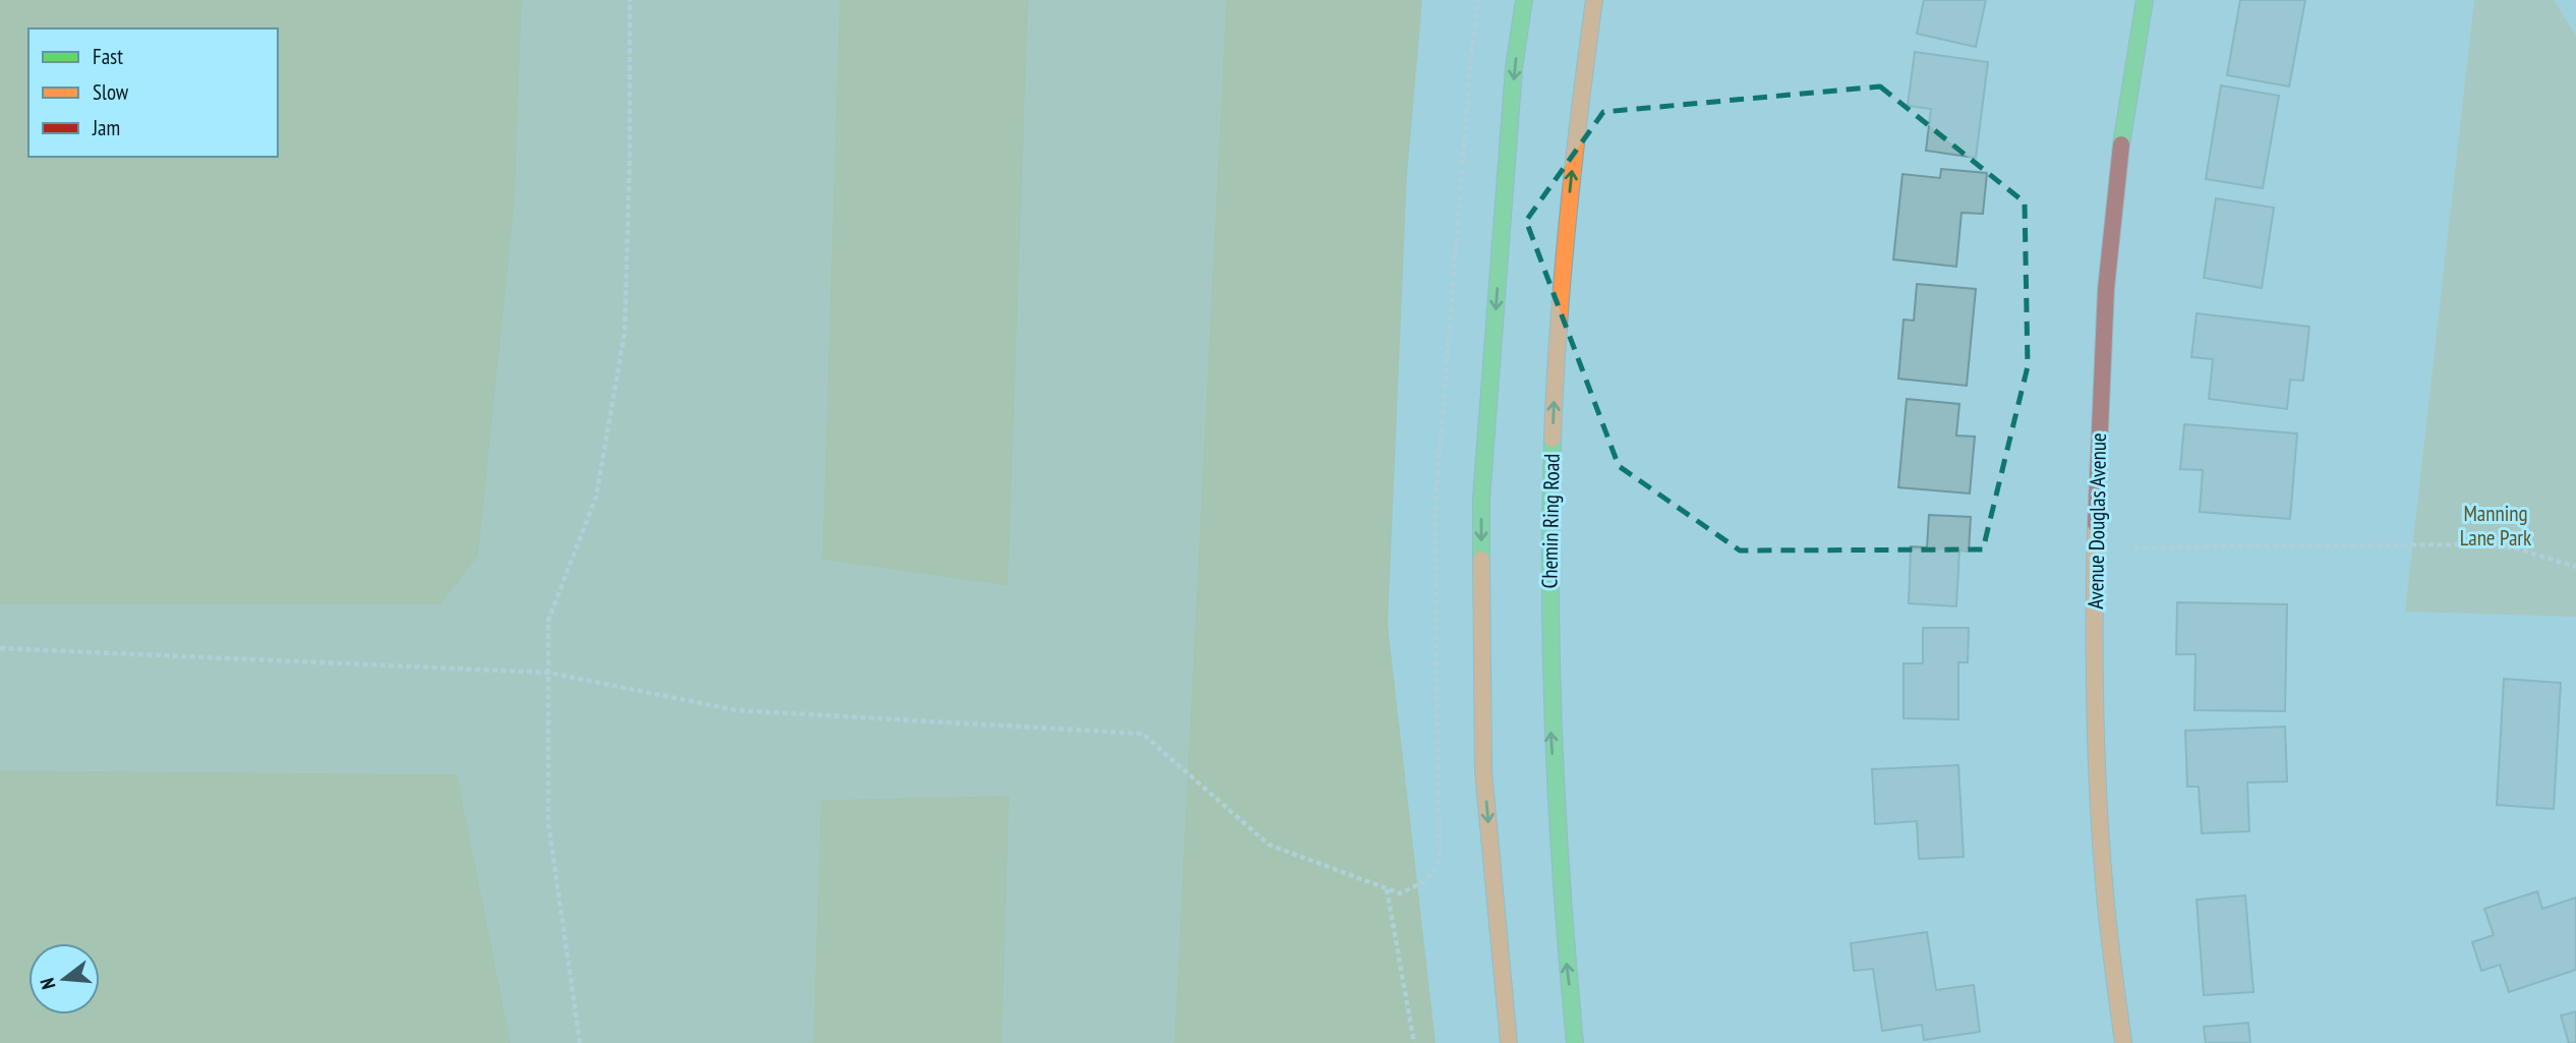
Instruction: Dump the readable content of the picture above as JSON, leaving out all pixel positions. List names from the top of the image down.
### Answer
{
  "streets": {
    "main road": ["Chemin Ring Road", "Avenue Douglas Avenue"]
  },
  "parks": ["Manning Lane Park"],
  "legend": ["Fast", "Slow", "Jam"],
  "north": "left"
}
